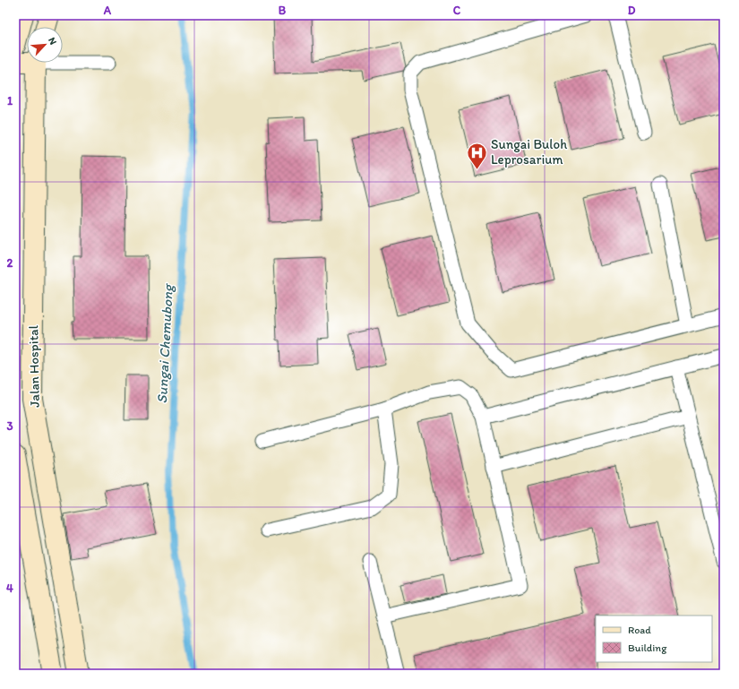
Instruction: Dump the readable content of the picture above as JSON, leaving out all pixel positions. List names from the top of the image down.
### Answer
{
  "streets": {
    "main road": ["Jalan Hospital"]
  },
  "water": ["Sungai Chemubong"],
  "places": {
    "hospital": ["Sungai Buloh Leprosarium"]
  },
  "legend": ["Road", "Building"],
  "north": "top right",
  "grid": {
    "columns": [
      "A",
      "B",
      "C",
      "D"
    ],
    "rows": [
      "1",
      "2",
      "3",
      "4"
    ]
  }
}
